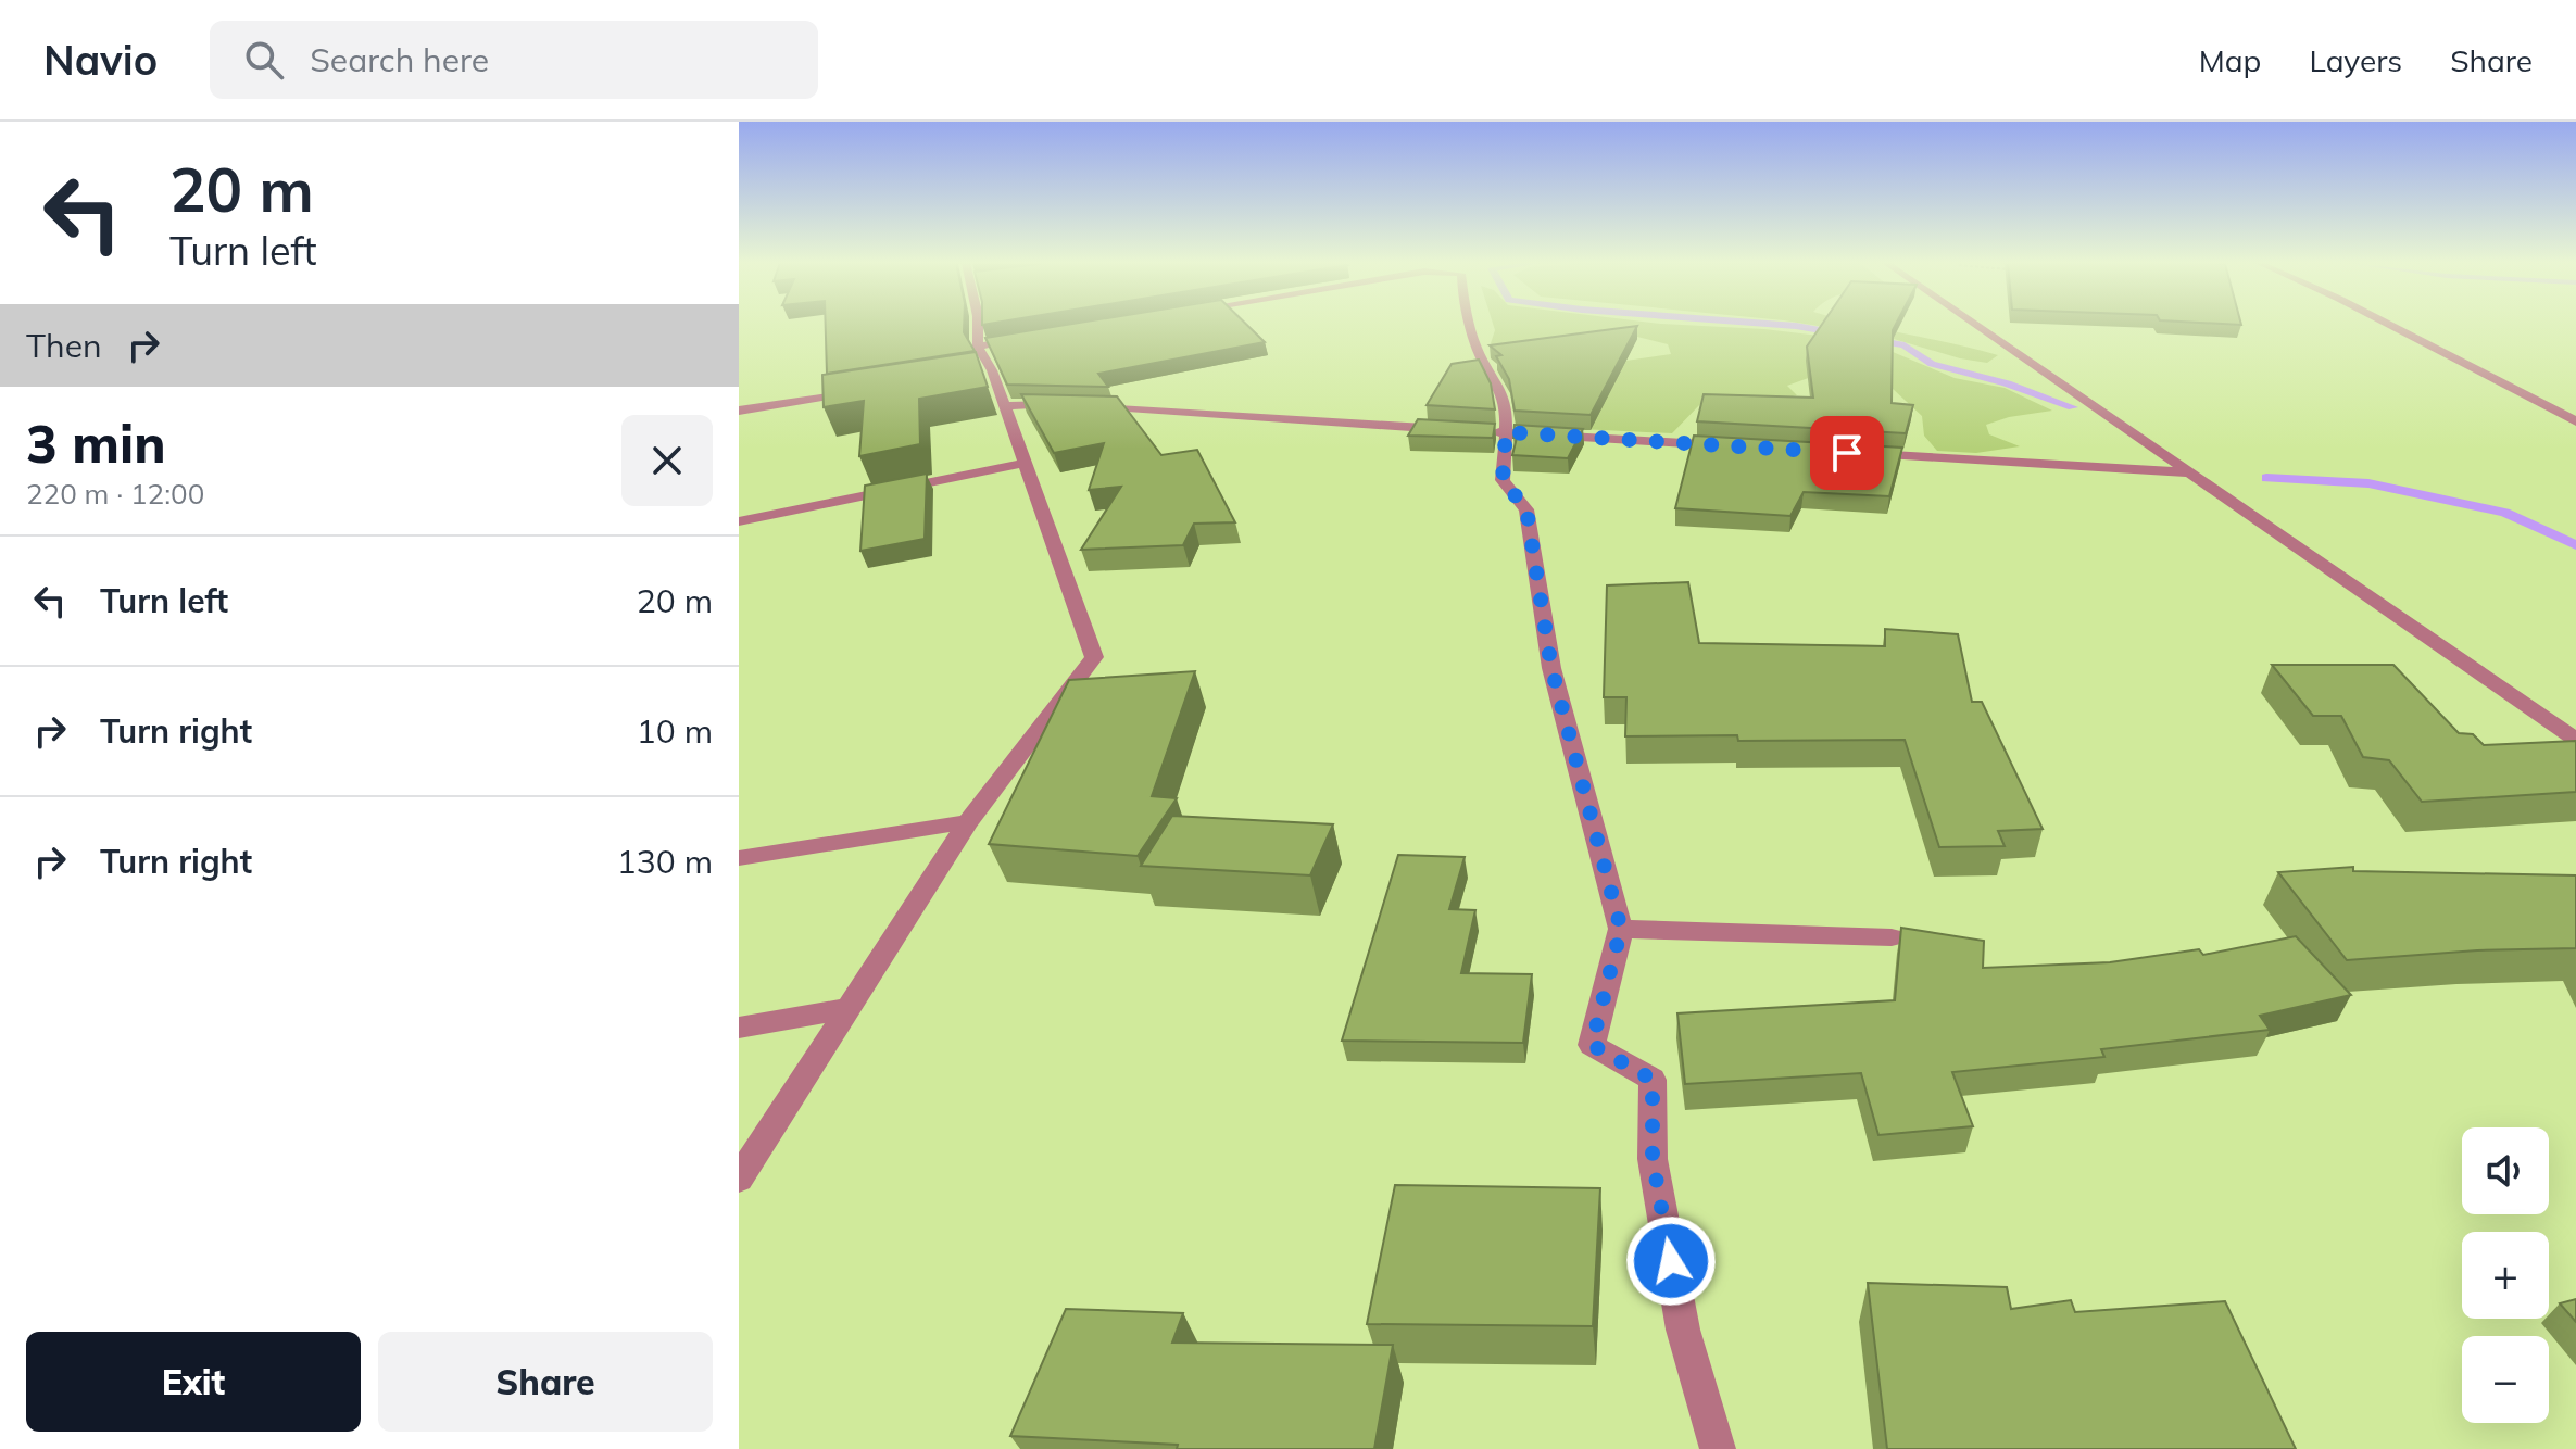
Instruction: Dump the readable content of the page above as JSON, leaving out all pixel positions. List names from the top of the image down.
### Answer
{
  "page": {
    "header": "Navio",
    "search": "Search here",
    "nav": ["Map", "Layers", "Share"],
    "turn": ["20 m", "Turn left"],
    "then": "Then",
    "heading": ["3 min", "220 m · 12:00"],
    "list": [
      {
        "name": "Turn left",
        "value": "20 m"
      },
      {
        "name": "Turn right",
        "value": "10 m"
      },
      {
        "name": "Turn right",
        "value": "130 m"
      }
    ],
    "map_buttons": ["+", "−"],
    "buttons": ["Exit", "Share"]
  }
}
